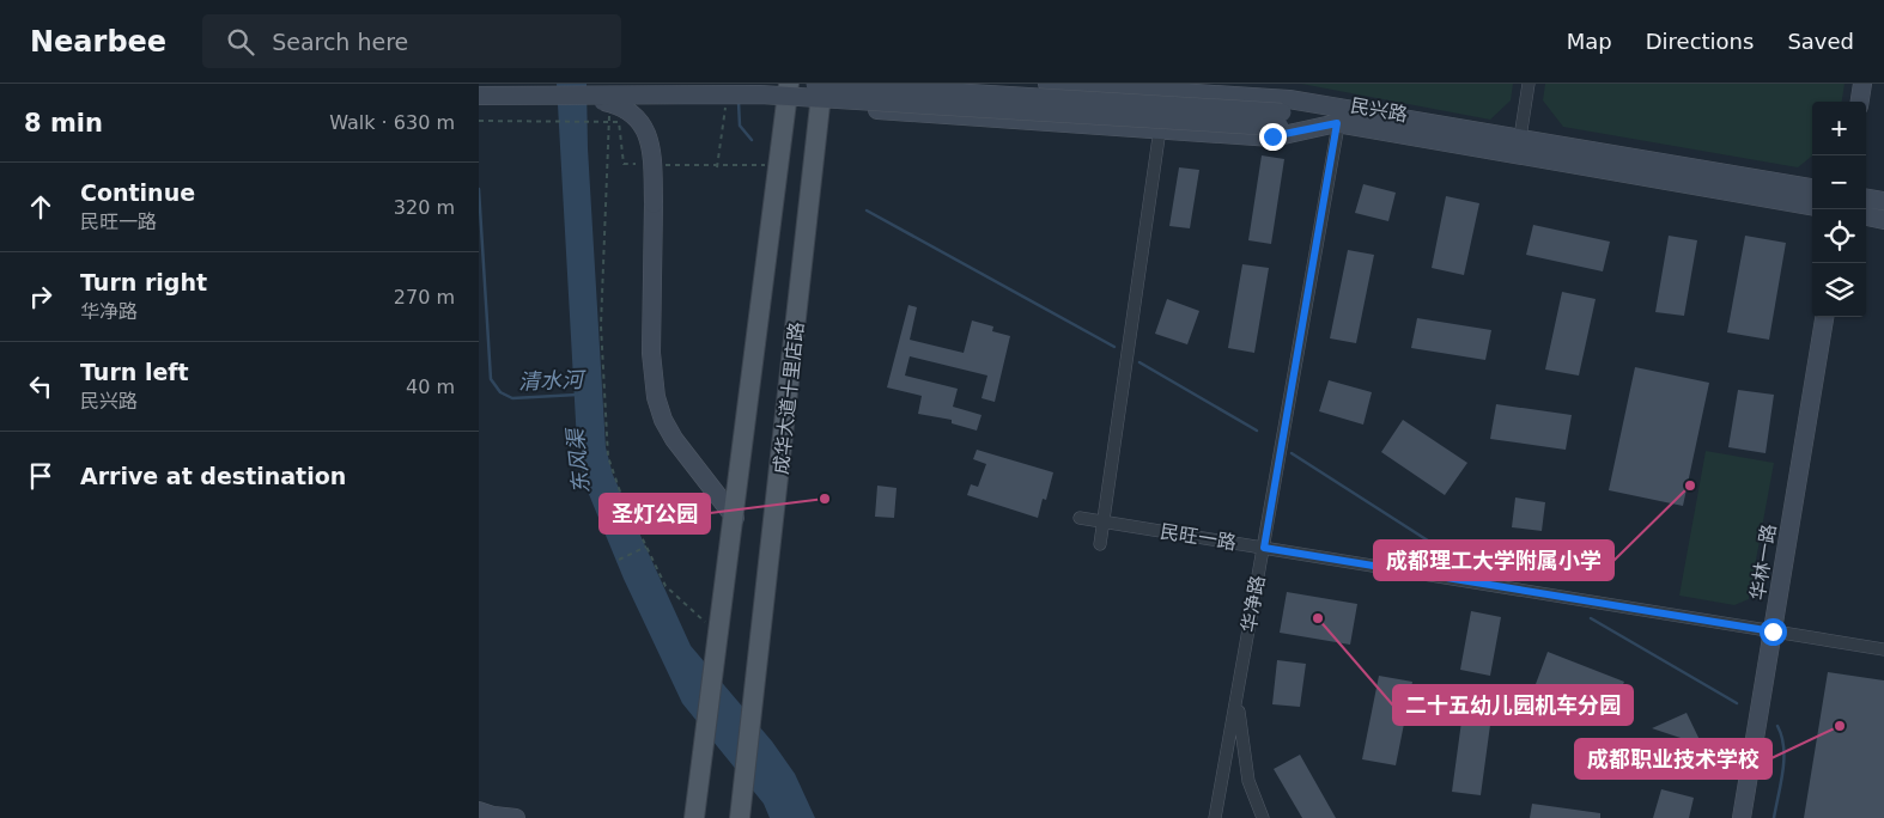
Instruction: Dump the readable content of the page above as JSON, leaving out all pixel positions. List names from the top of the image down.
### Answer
{
  "streets": {
    "main road": ["民兴路", "成华大道十里店路", "华林一路"],
    "street": ["民旺一路", "华净路"]
  },
  "crossings": [
    ["民兴路", "成华大道十里店路"],
    ["民兴路", "华净路"],
    ["民旺一路", "华林一路"],
    ["民旺一路", "华净路"]
  ],
  "water": ["清水河", "东风渠"],
  "places": [
    "成都理工大学附属小学",
    "圣灯公园",
    "二十五幼儿园机车分园",
    "成都职业技术学校"
  ],
  "page": {
    "header": "Nearbee",
    "search": "Search here",
    "nav": ["Map", "Directions", "Saved"],
    "heading": ["8 min", "Walk · 630 m"],
    "map_buttons": ["+", "−"],
    "list": [
      ["Continue", "民旺一路", "320 m"],
      ["Turn right", "华净路", "270 m"],
      ["Turn left", "民兴路", "40 m"],
      "Arrive at destination"
    ]
  }
}
